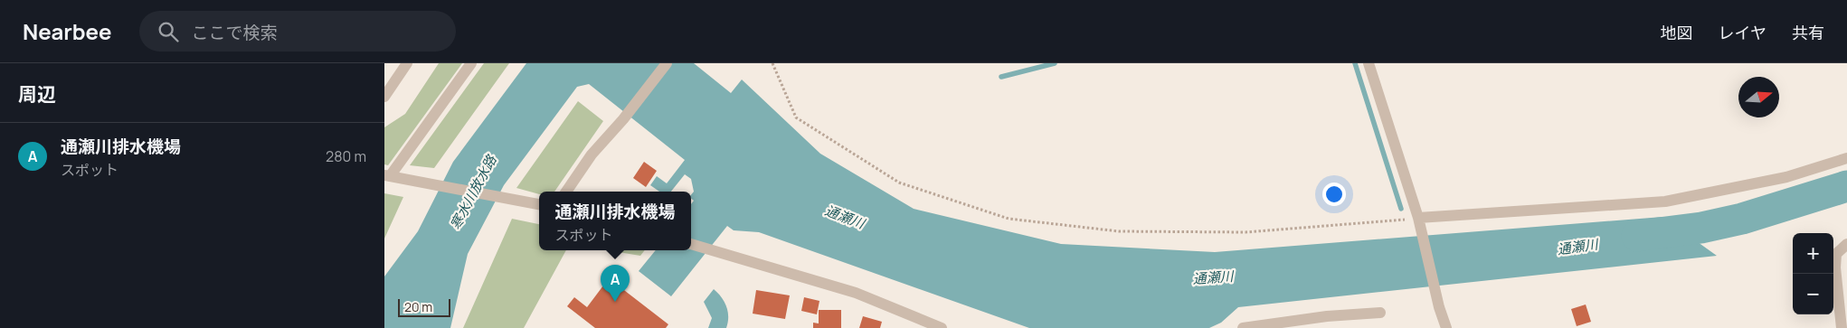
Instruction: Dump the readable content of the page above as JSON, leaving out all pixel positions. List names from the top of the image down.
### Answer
{
  "water": ["寒水川放水路", "通瀬川"],
  "scale_bar": "20 m",
  "north": "right",
  "page": {
    "header": "Nearbee",
    "search": "ここで検索",
    "nav": ["地図", "レイヤ", "共有"],
    "heading": "周辺",
    "list": [
      {
        "mark": "A",
        "name": "通瀬川排水機場",
        "note": "スポット",
        "value": "280 m"
      }
    ],
    "popup": ["通瀬川排水機場", "スポット"],
    "map_buttons": ["+", "−"],
    "pins": "A",
    "scale": "20 m"
  }
}
